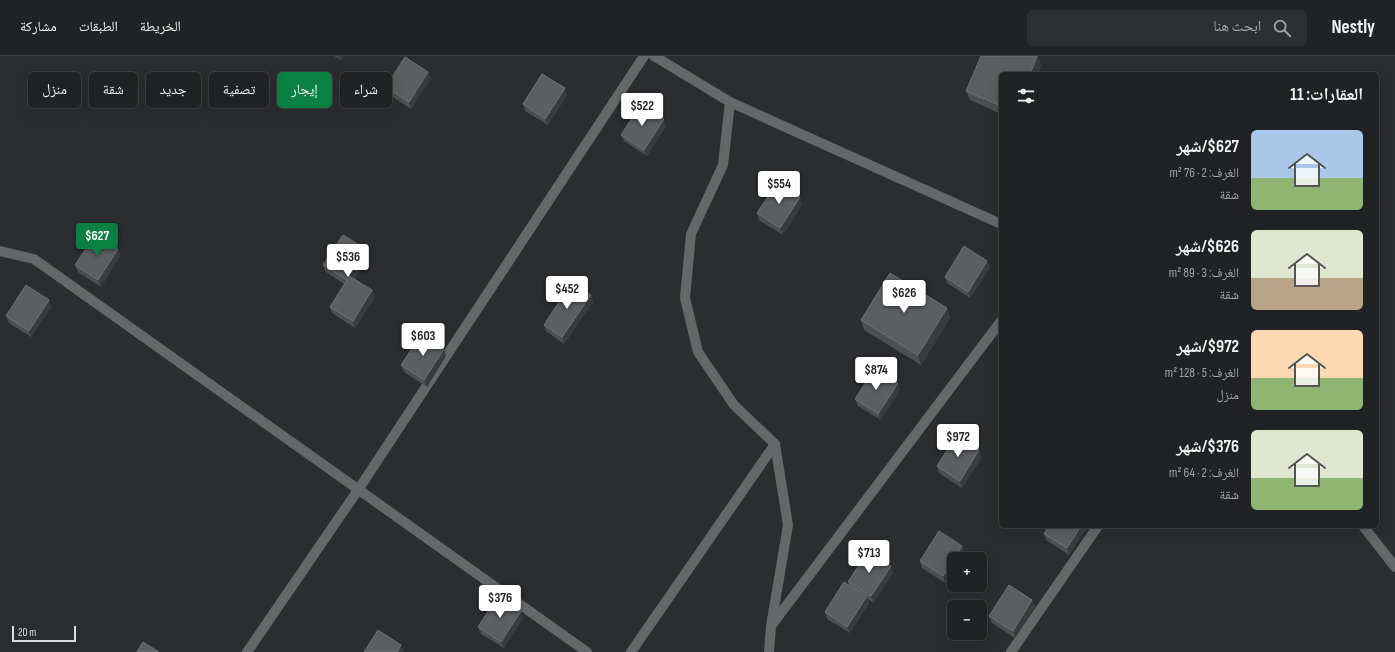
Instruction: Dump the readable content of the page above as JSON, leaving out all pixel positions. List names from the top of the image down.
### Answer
{
  "scale_bar": "20 m",
  "page": {
    "header": "Nestly",
    "search": "ابحث هنا",
    "nav": ["الخريطة", "الطبقات", "مشاركة"],
    "chip": [
      "شراء",
      "إيجار",
      "تصفية",
      "جديد",
      "شقة",
      "منزل"
    ],
    "heading": "العقارات: 11",
    "price": [
      "$522",
      "$554",
      "$627",
      "$536",
      "$452",
      "$626",
      "$603",
      "$874",
      "$972",
      "$713",
      "$376"
    ],
    "list": [
      {
        "name": "$627/شهر",
        "note": "الغرف: 2 · 76 m² · شقة"
      },
      {
        "name": "$626/شهر",
        "note": "الغرف: 3 · 89 m² · شقة"
      },
      {
        "name": "$972/شهر",
        "note": "الغرف: 5 · 128 m² · منزل"
      },
      {
        "name": "$376/شهر",
        "note": "الغرف: 2 · 64 m² · شقة"
      }
    ],
    "map_buttons": ["+", "−"],
    "scale": "20 m"
  }
}
